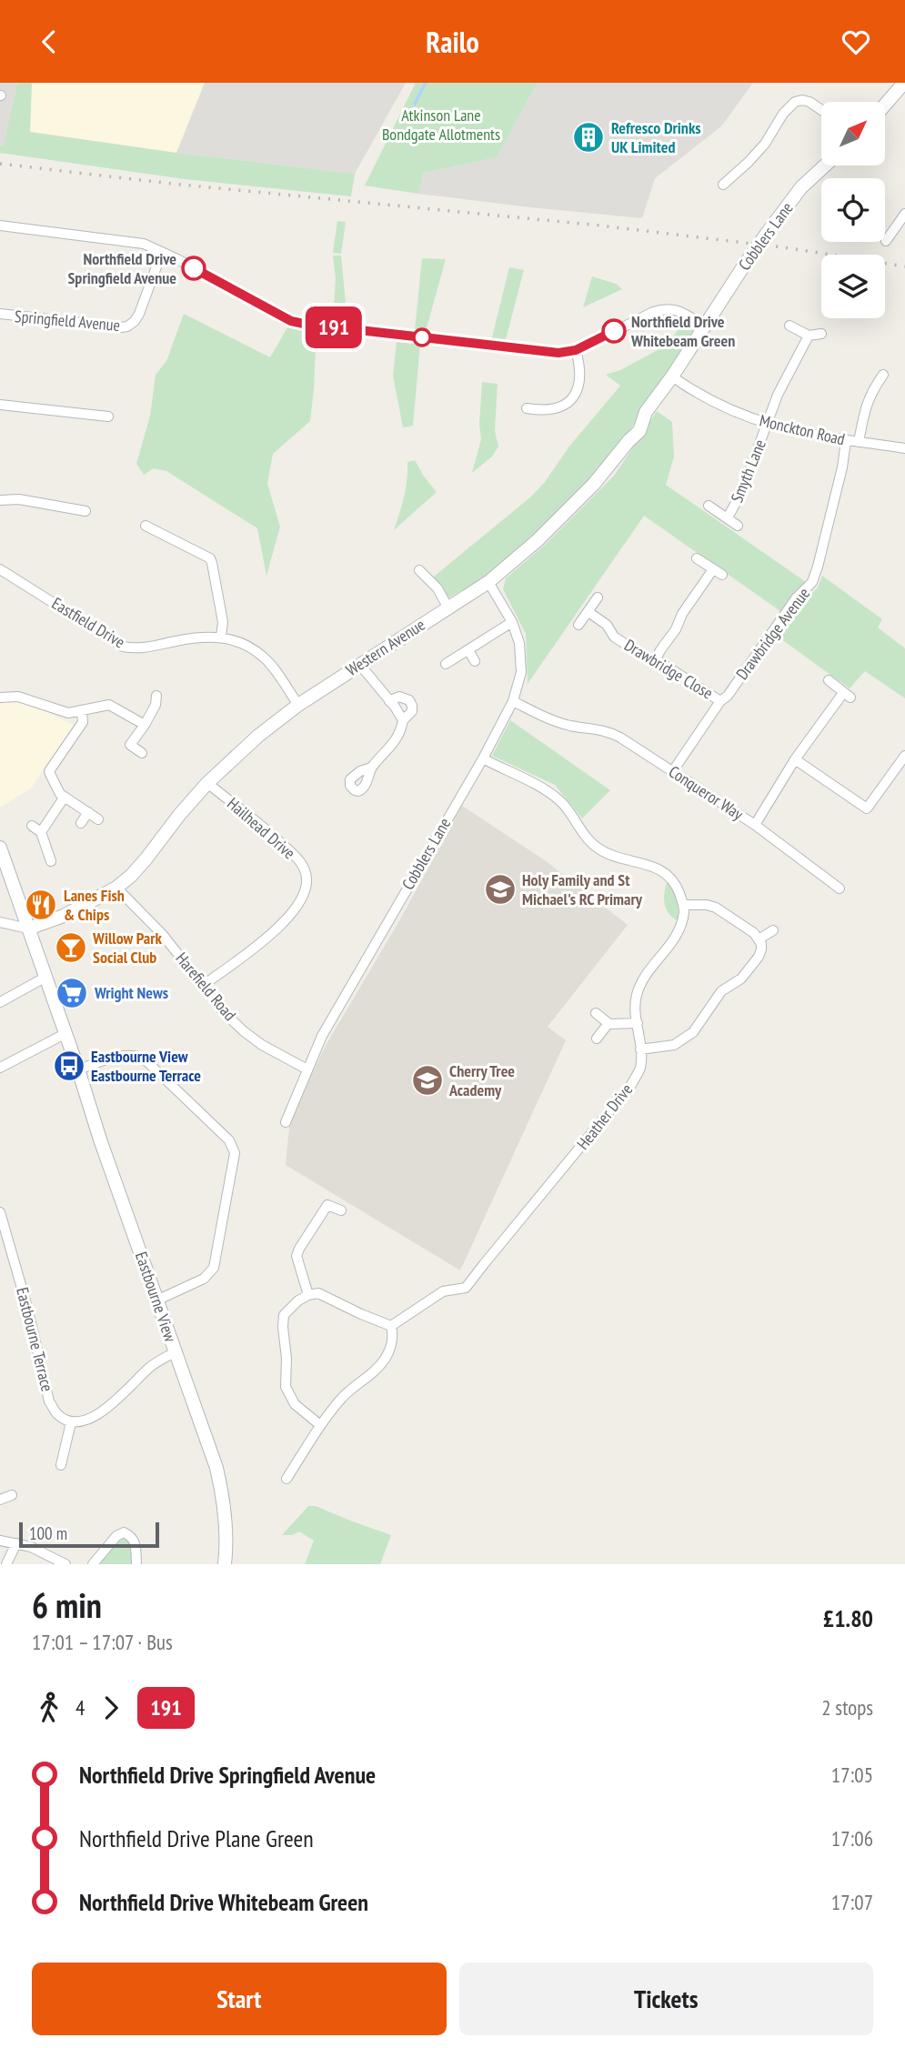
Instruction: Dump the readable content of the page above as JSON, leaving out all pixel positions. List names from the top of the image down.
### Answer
{
  "streets": {
    "street": [
      "Cobblers Lane",
      "Springfield Avenue",
      "Monckton Road",
      "Smyth Lane",
      "Eastfield Drive",
      "Drawbridge Avenue",
      "Western Avenue",
      "Drawbridge Close",
      "Conqueror Way",
      "Hailhead Drive",
      "Harefield Road",
      "Heather Drive",
      "Eastbourne View",
      "Eastbourne Terrace"
    ]
  },
  "crossings": [
    ["Cobblers Lane", "Western Avenue"],
    ["Cobblers Lane", "Conqueror Way"],
    ["Cobblers Lane", "Harefield Road"],
    ["Monckton Road", "Smyth Lane"],
    ["Monckton Road", "Drawbridge Avenue"],
    ["Monckton Road", "Western Avenue"],
    ["Eastfield Drive", "Western Avenue"],
    ["Drawbridge Avenue", "Drawbridge Close"],
    ["Drawbridge Avenue", "Conqueror Way"],
    ["Western Avenue", "Hailhead Drive"],
    ["Western Avenue", "Harefield Road"],
    ["Western Avenue", "Eastbourne View"],
    ["Hailhead Drive", "Harefield Road"]
  ],
  "parks": ["Atkinson Lane Bondgate Allotments"],
  "places": {
    "building": ["Refresco Drinks UK Limited"],
    "other": ["Northfield Drive Springfield Avenue", "Northfield Drive Whitebeam Green"],
    "school or university": ["Holy Family and St Michael's RC Primary", "Cherry Tree Academy"],
    "restaurant": ["Lanes Fish & Chips"],
    "bar": ["Willow Park Social Club"],
    "supermarket": ["Wright News"],
    "bus stop": ["Eastbourne View Eastbourne Terrace"]
  },
  "lines": ["bus line 191"],
  "scale_bar": "100 m",
  "north": "top right",
  "page": {
    "header": "Railo",
    "on_map": "191",
    "scale": "100 m",
    "heading": ["6 min", "17:01 – 17:07 · Bus", "£1.80"],
    "legs": ["4", "191", "2 stops"],
    "list": [
      {
        "name": "Northfield Drive Springfield Avenue",
        "value": "17:05"
      },
      {
        "name": "Northfield Drive Plane Green",
        "value": "17:06"
      },
      {
        "name": "Northfield Drive Whitebeam Green",
        "value": "17:07"
      }
    ],
    "buttons": ["Start", "Tickets"]
  }
}
